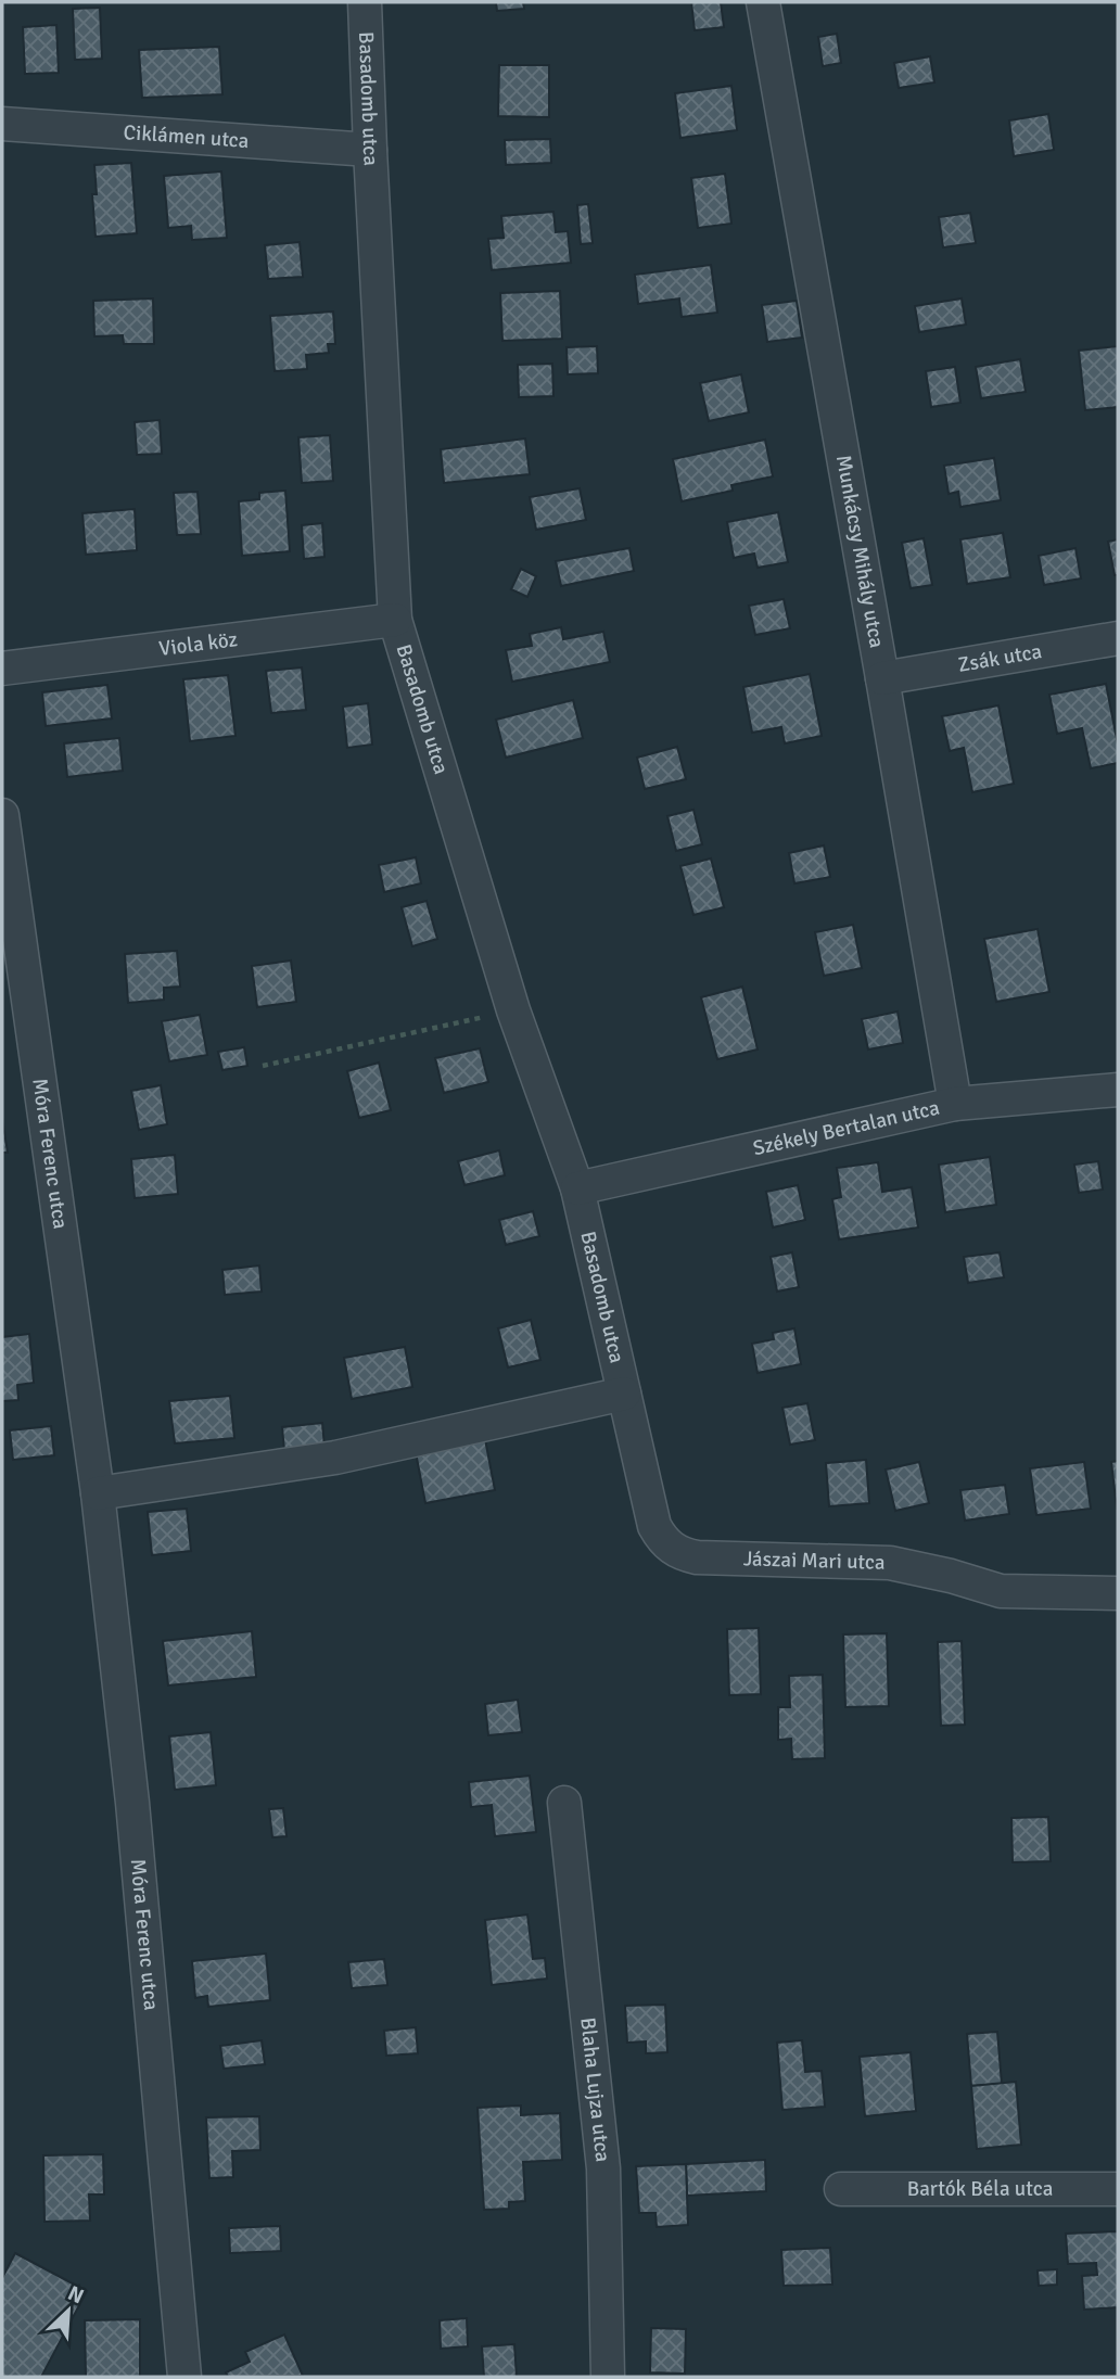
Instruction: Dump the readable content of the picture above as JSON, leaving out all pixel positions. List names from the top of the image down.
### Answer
{
  "streets": {
    "street": [
      "Basadomb utca",
      "Ciklámen utca",
      "Munkácsy Mihály utca",
      "Viola köz",
      "Zsák utca",
      "Székely Bertalan utca",
      "Móra Ferenc utca",
      "Jászai Mari utca",
      "Blaha Lujza utca",
      "Bartók Béla utca"
    ]
  },
  "crossings": [
    ["Basadomb utca", "Ciklámen utca"],
    ["Basadomb utca", "Viola köz"],
    ["Basadomb utca", "Székely Bertalan utca"],
    ["Basadomb utca", "Jászai Mari utca"],
    ["Munkácsy Mihály utca", "Zsák utca"],
    ["Munkácsy Mihály utca", "Székely Bertalan utca"]
  ],
  "north": "top right"
}
